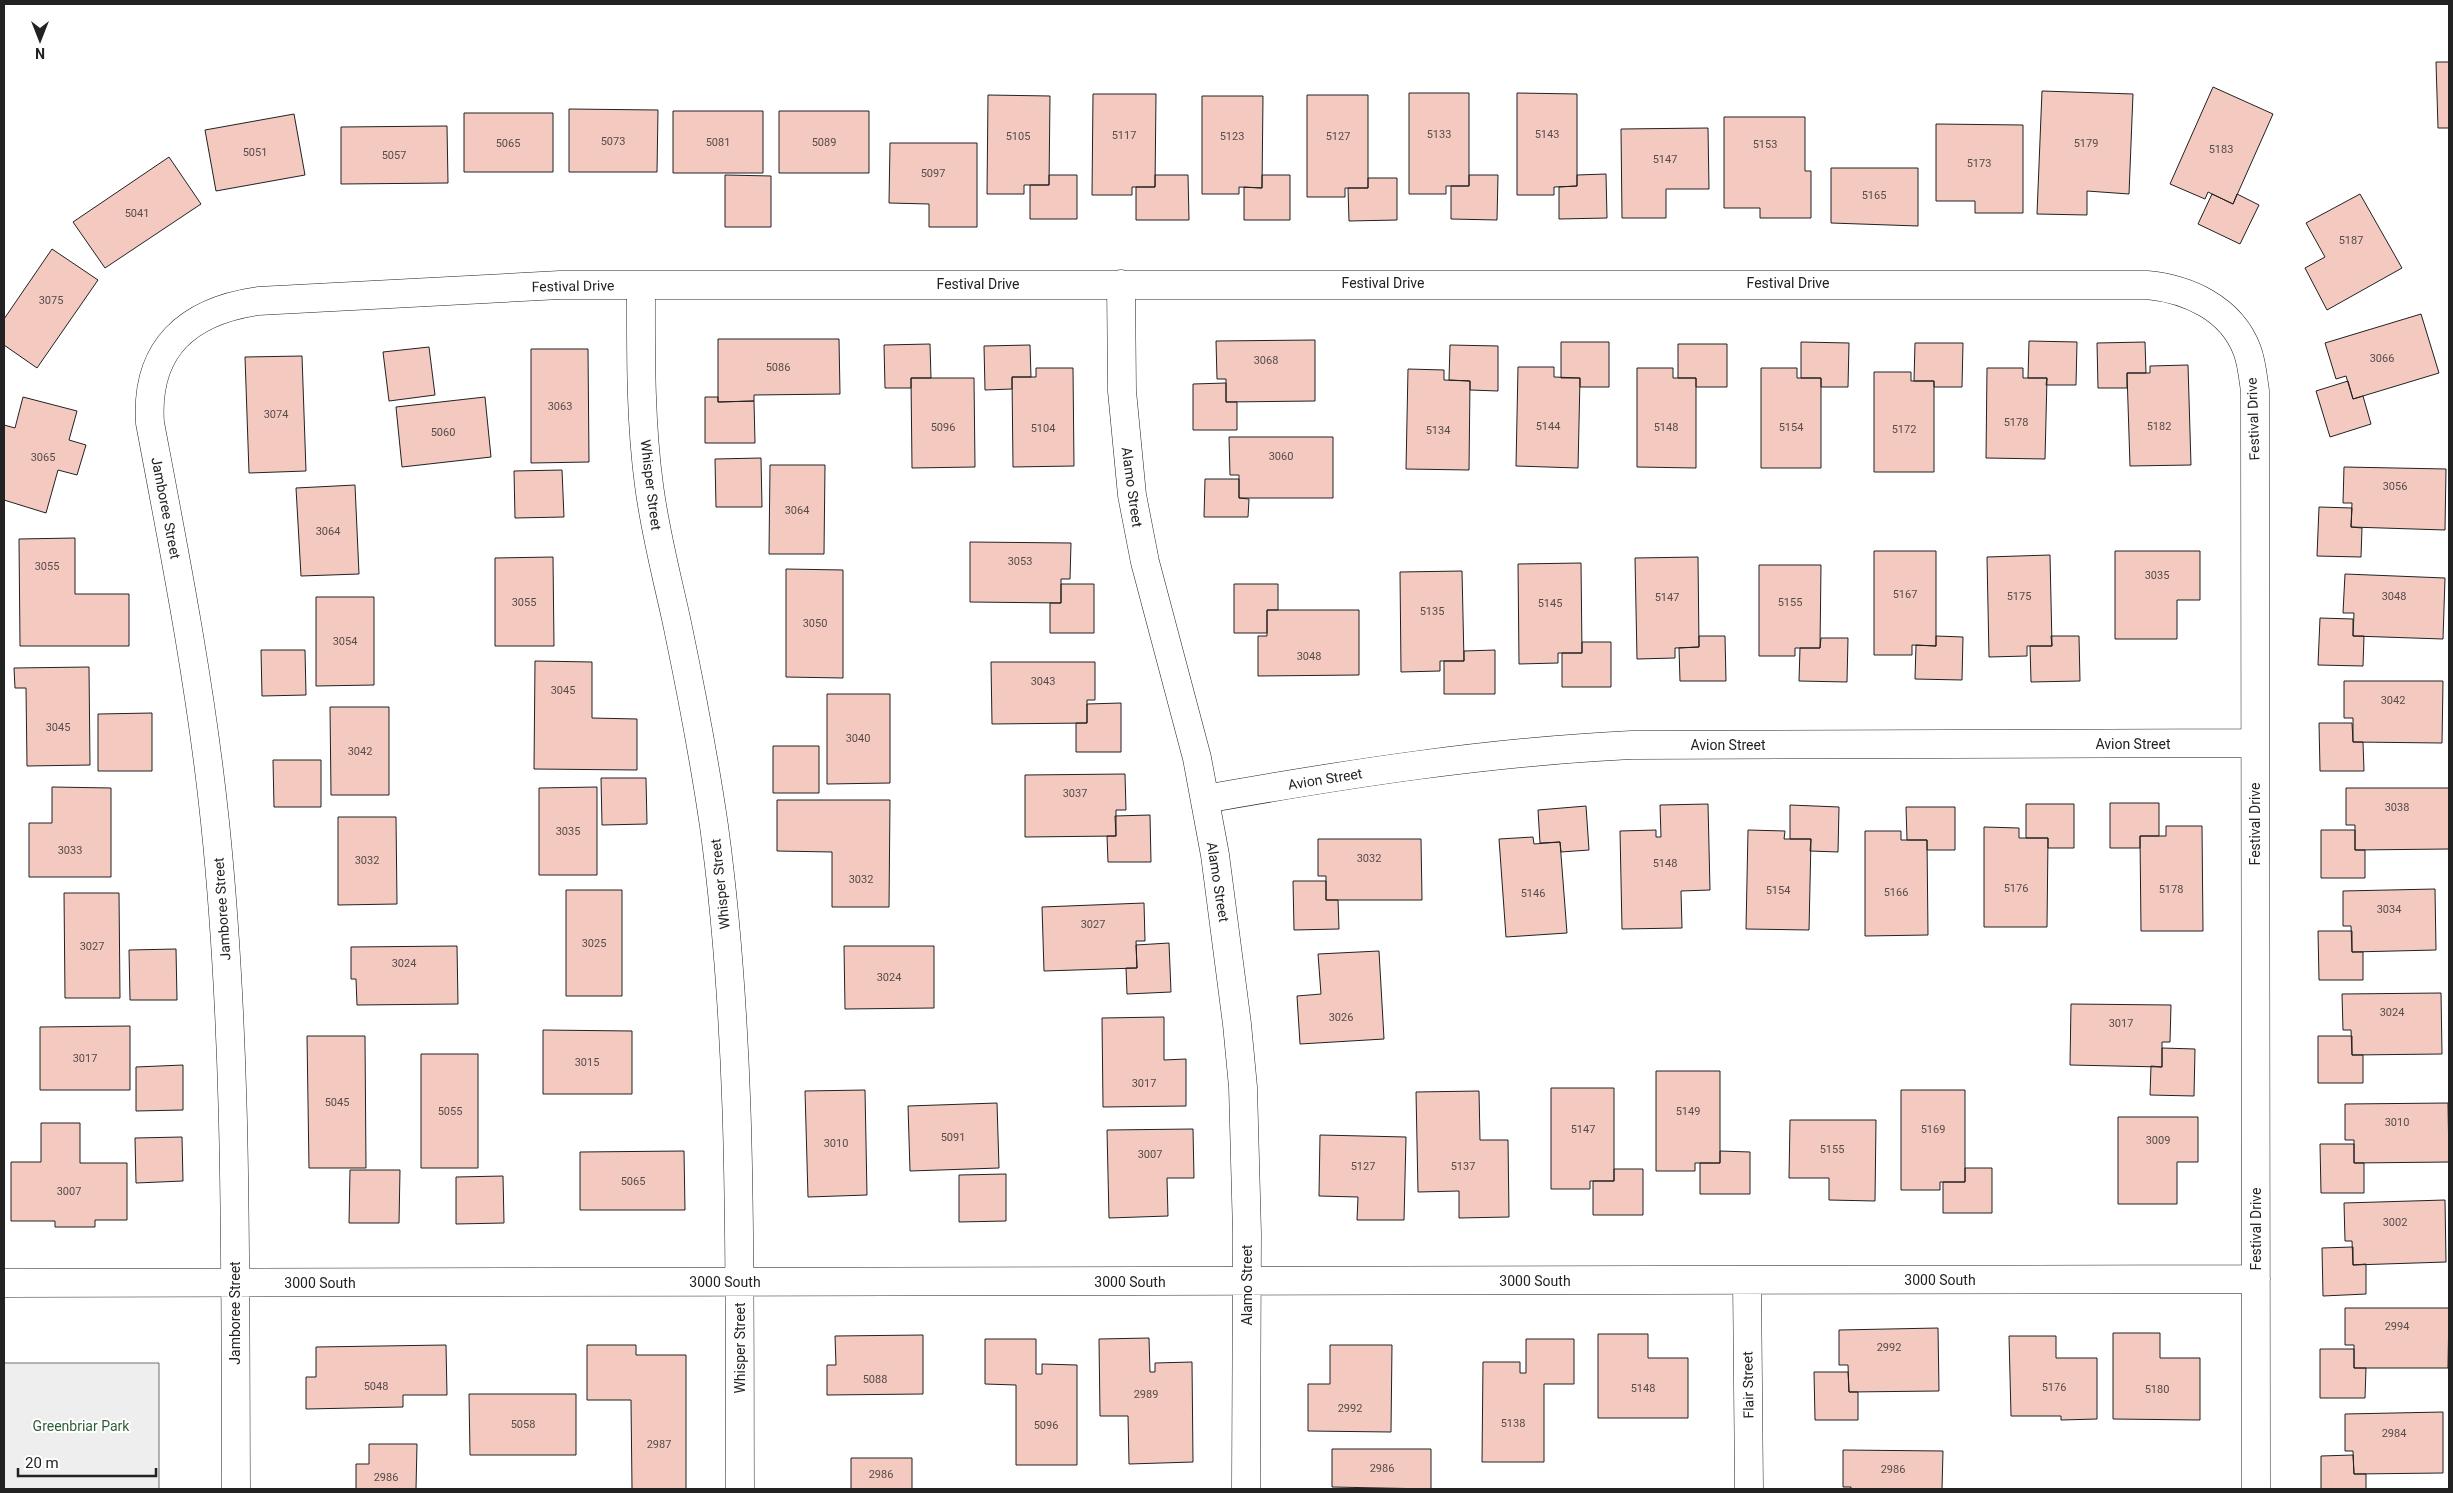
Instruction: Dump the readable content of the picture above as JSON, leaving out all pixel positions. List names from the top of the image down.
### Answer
{
  "streets": {
    "street": [
      "Festival Drive",
      "Whisper Street",
      "Alamo Street",
      "Jamboree Street",
      "Avion Street",
      "3000 South",
      "Flair Street"
    ]
  },
  "crossings": [
    ["Festival Drive", "Whisper Street"],
    ["Festival Drive", "Alamo Street"],
    ["Festival Drive", "Jamboree Street"],
    ["Festival Drive", "Avion Street"],
    ["Festival Drive", "3000 South"],
    ["Whisper Street", "3000 South"],
    ["Alamo Street", "Avion Street"],
    ["Alamo Street", "3000 South"],
    ["Jamboree Street", "3000 South"],
    ["3000 South", "Flair Street"]
  ],
  "parks": ["Greenbriar Park"],
  "house_numbers": [
    "5133",
    "5143",
    "5117",
    "5105",
    "5123",
    "5127",
    "5073",
    "5081",
    "5089",
    "5065",
    "5179",
    "5153",
    "5183",
    "5051",
    "5057",
    "5147",
    "5173",
    "5097",
    "5165",
    "5041",
    "5187",
    "3075",
    "3066",
    "3068",
    "5086",
    "3063",
    "3074",
    "5178",
    "5144",
    "5182",
    "5096",
    "5148",
    "5154",
    "5104",
    "5172",
    "5134",
    "5060",
    "3060",
    "3065",
    "3056",
    "3064",
    "3064",
    "3053",
    "3055",
    "3035",
    "5167",
    "5175",
    "3048",
    "5147",
    "3055",
    "5155",
    "5145",
    "5135",
    "3050",
    "3054",
    "3048",
    "3043",
    "3045",
    "3042",
    "3045",
    "3040",
    "3042",
    "3037",
    "3038",
    "3035",
    "3033",
    "3032",
    "3032",
    "5148",
    "3032",
    "5176",
    "5178",
    "5154",
    "5166",
    "5146",
    "3034",
    "3027",
    "3025",
    "3027",
    "3024",
    "3024",
    "3024",
    "3026",
    "3017",
    "3017",
    "3015",
    "3017",
    "5045",
    "5055",
    "5149",
    "3010",
    "5147",
    "5169",
    "5091",
    "3009",
    "3010",
    "5155",
    "3007",
    "5127",
    "5137",
    "5065",
    "3007",
    "3002",
    "2994",
    "2992",
    "5088",
    "5048",
    "5176",
    "5148",
    "5180",
    "2989",
    "2992",
    "5138",
    "5058",
    "5096",
    "2984",
    "2987",
    "2986",
    "2986",
    "2986",
    "2986"
  ],
  "scale_bar": "20 m",
  "north": "bottom"
}
